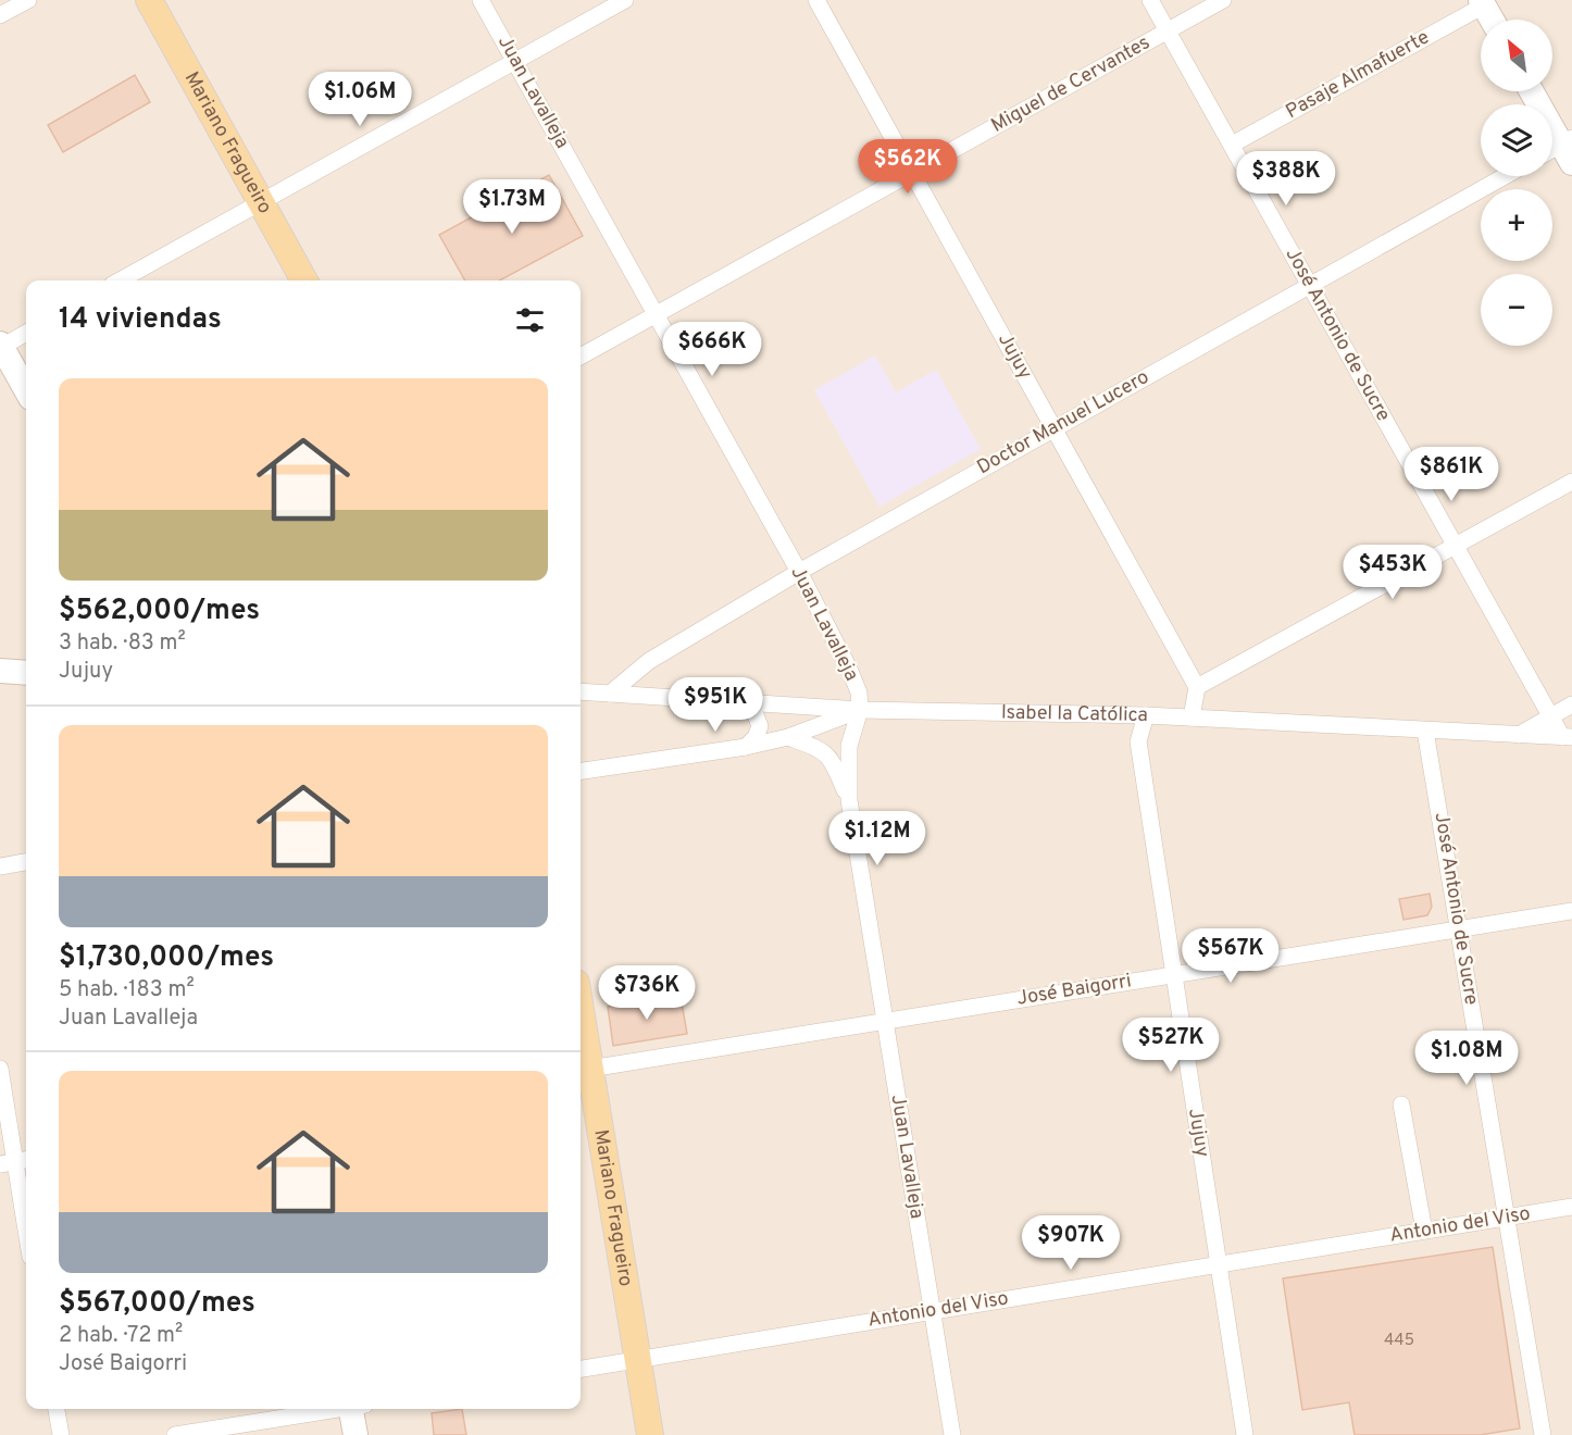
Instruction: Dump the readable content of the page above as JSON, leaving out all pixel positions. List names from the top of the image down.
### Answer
{
  "streets": {
    "main road": ["Mariano Fragueiro"],
    "street": [
      "Pasaje Almafuerte",
      "Miguel de Cervantes",
      "Juan Lavalleja",
      "José Antonio de Sucre",
      "Jujuy",
      "Doctor Manuel Lucero",
      "Isabel la Católica",
      "José Baigorri",
      "Antonio del Viso"
    ]
  },
  "crossings": [
    ["Pasaje Almafuerte", "José Antonio de Sucre"],
    ["Miguel de Cervantes", "Juan Lavalleja"],
    ["Miguel de Cervantes", "José Antonio de Sucre"],
    ["Miguel de Cervantes", "Jujuy"],
    ["Juan Lavalleja", "Doctor Manuel Lucero"],
    ["Juan Lavalleja", "Isabel la Católica"],
    ["Juan Lavalleja", "José Baigorri"],
    ["Juan Lavalleja", "Antonio del Viso"],
    ["Mariano Fragueiro", "José Baigorri"],
    ["Mariano Fragueiro", "Antonio del Viso"],
    ["José Antonio de Sucre", "Doctor Manuel Lucero"],
    ["José Antonio de Sucre", "Isabel la Católica"],
    ["José Antonio de Sucre", "José Baigorri"],
    ["José Antonio de Sucre", "Antonio del Viso"],
    ["Jujuy", "Doctor Manuel Lucero"],
    ["Jujuy", "Isabel la Católica"],
    ["Jujuy", "José Baigorri"],
    ["Jujuy", "Antonio del Viso"],
    ["Doctor Manuel Lucero", "Isabel la Católica"]
  ],
  "house_numbers": ["445"],
  "north": "top left",
  "page": {
    "map_buttons": ["+", "−"],
    "price": [
      "$1.06M",
      "$562K",
      "$388K",
      "$1.73M",
      "$666K",
      "$861K",
      "$453K",
      "$951K",
      "$1.12M",
      "$567K",
      "$736K",
      "$527K",
      "$1.08M",
      "$907K"
    ],
    "heading": "14 viviendas",
    "list": [
      {
        "name": "$562,000/mes",
        "note": "3 hab. · 83 m² · Jujuy"
      },
      {
        "name": "$1,730,000/mes",
        "note": "5 hab. · 183 m² · Juan Lavalleja"
      },
      {
        "name": "$567,000/mes",
        "note": "2 hab. · 72 m² · José Baigorri"
      }
    ]
  }
}
